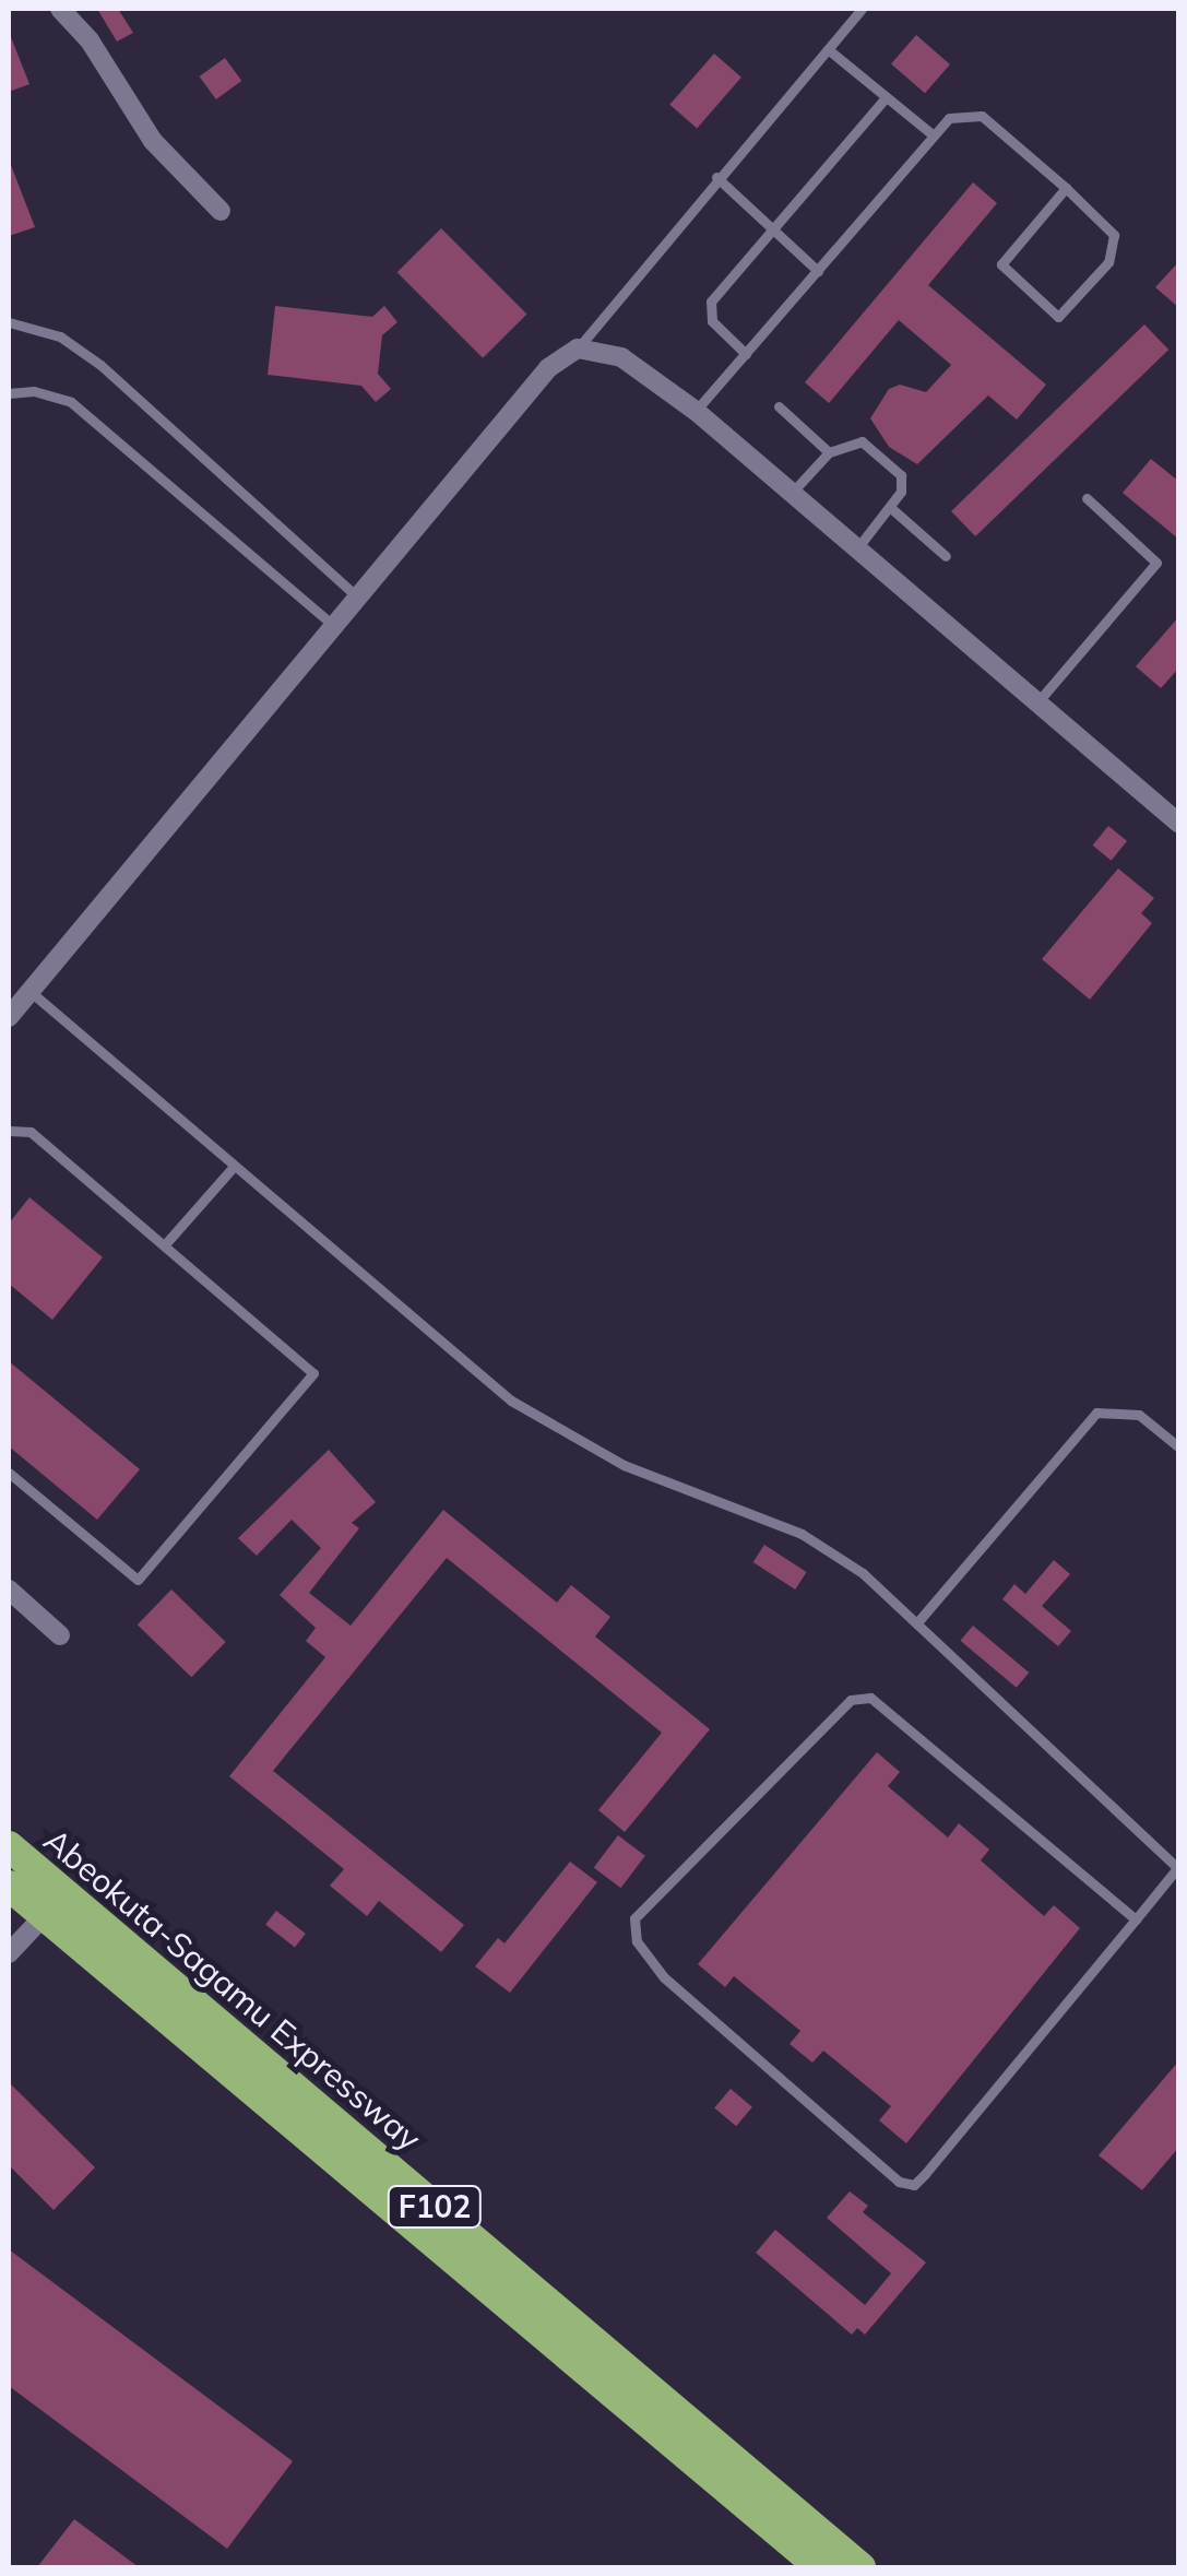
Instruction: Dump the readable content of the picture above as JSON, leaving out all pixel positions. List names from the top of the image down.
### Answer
{
  "streets": {
    "highway": ["Abeokuta-Sagamu Expressway", "F102"]
  }
}
